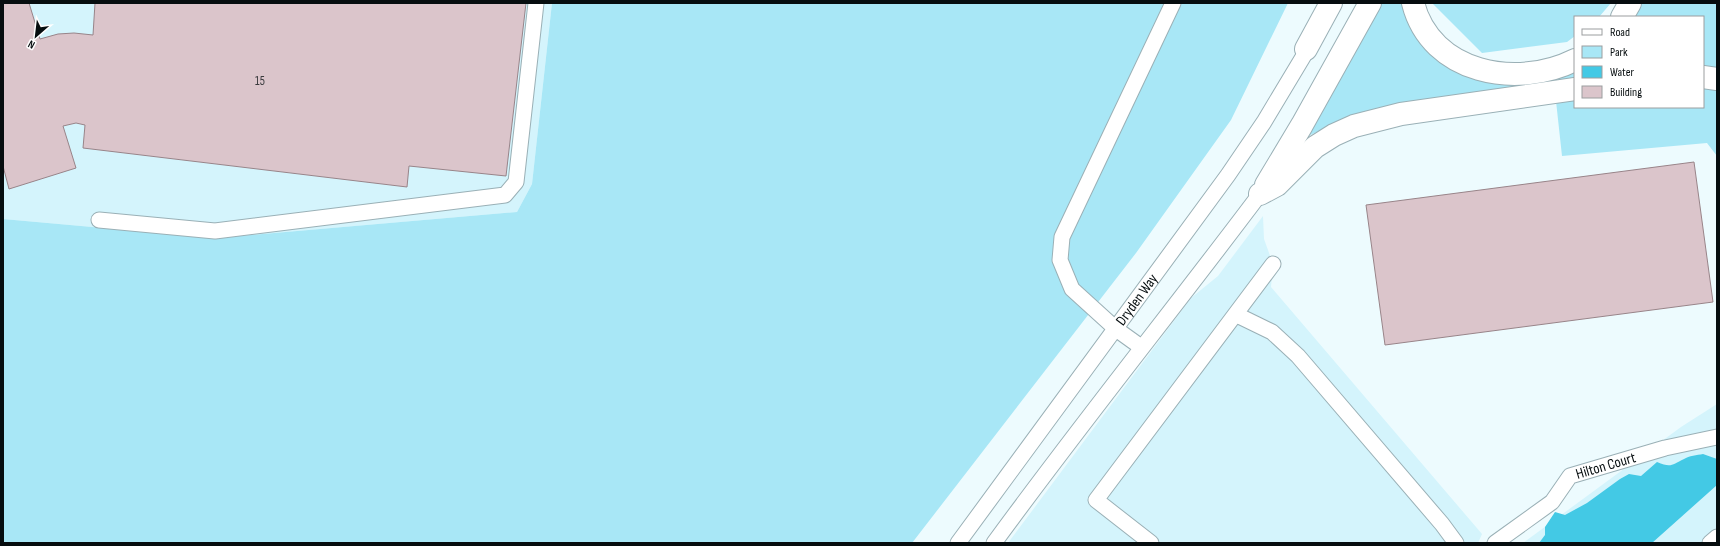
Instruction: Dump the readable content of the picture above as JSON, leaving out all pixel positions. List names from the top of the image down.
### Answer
{
  "streets": {
    "street": ["Dryden Way", "Hilton Court"]
  },
  "house_numbers": ["15"],
  "legend": [
    "Road",
    "Park",
    "Water",
    "Building"
  ],
  "north": "bottom left"
}
